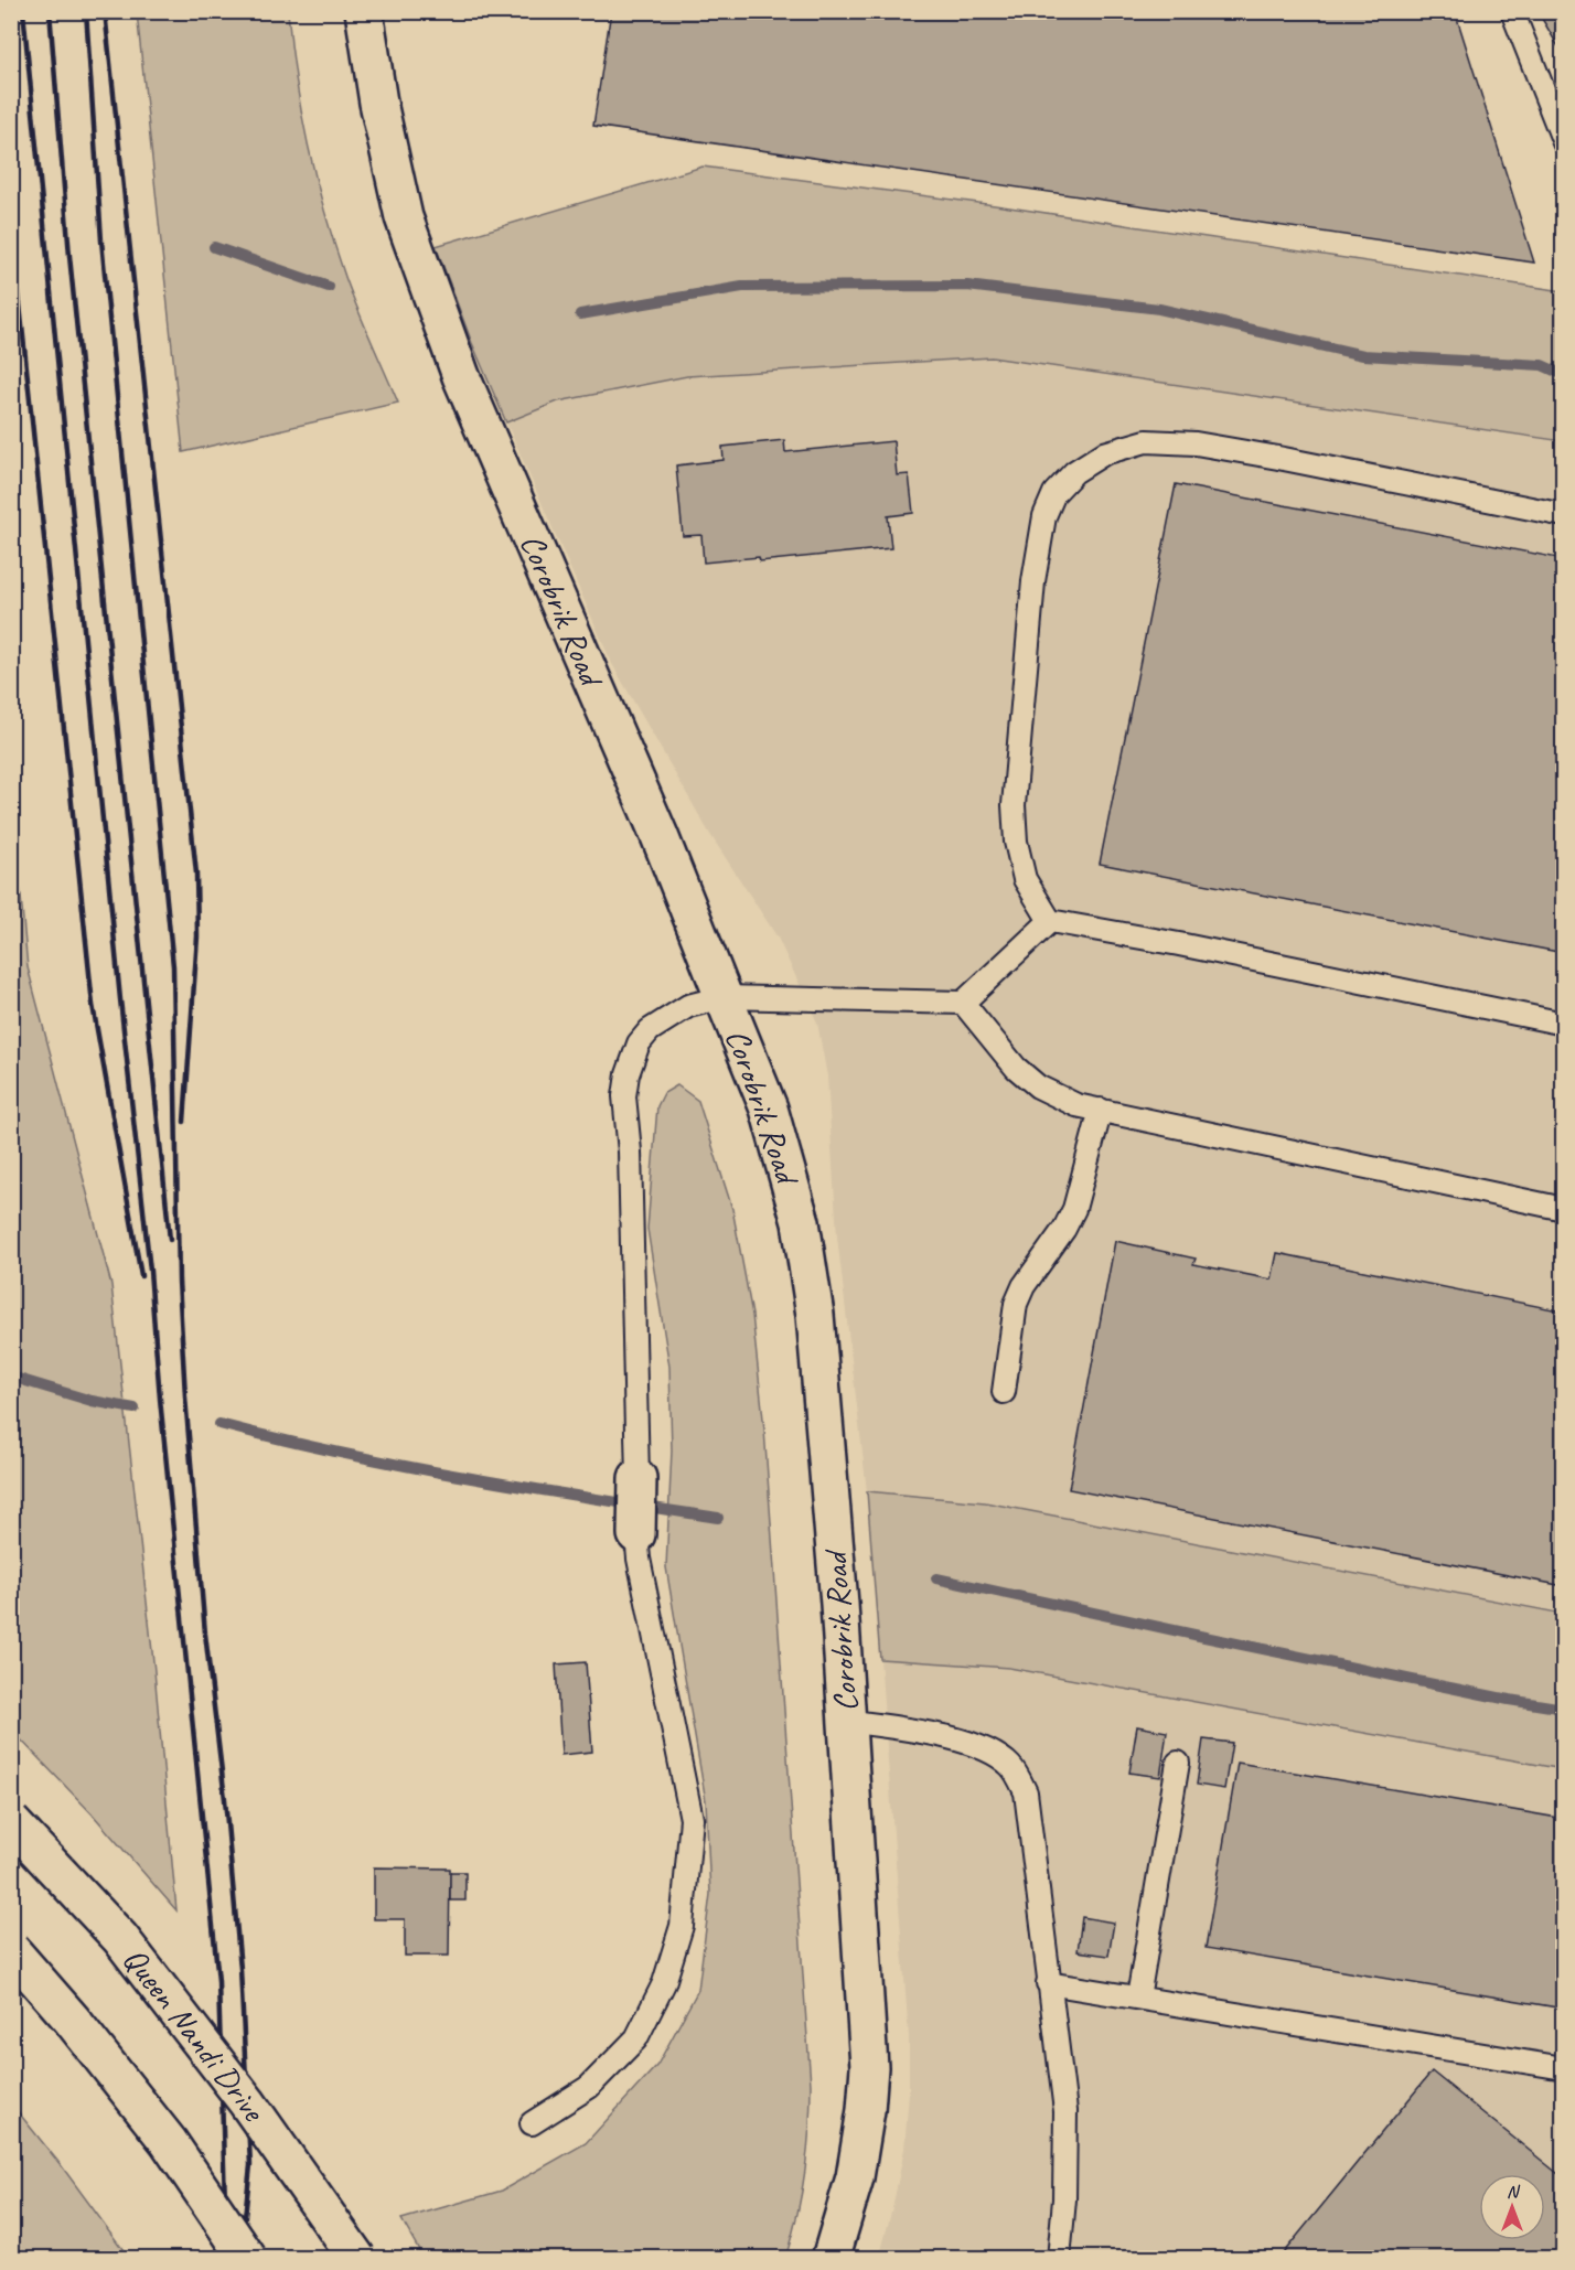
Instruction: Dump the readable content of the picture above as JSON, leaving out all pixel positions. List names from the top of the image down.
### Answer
{
  "streets": {
    "street": ["Corobrik Road", "Queen Nandi Drive"]
  },
  "north": "top"
}
